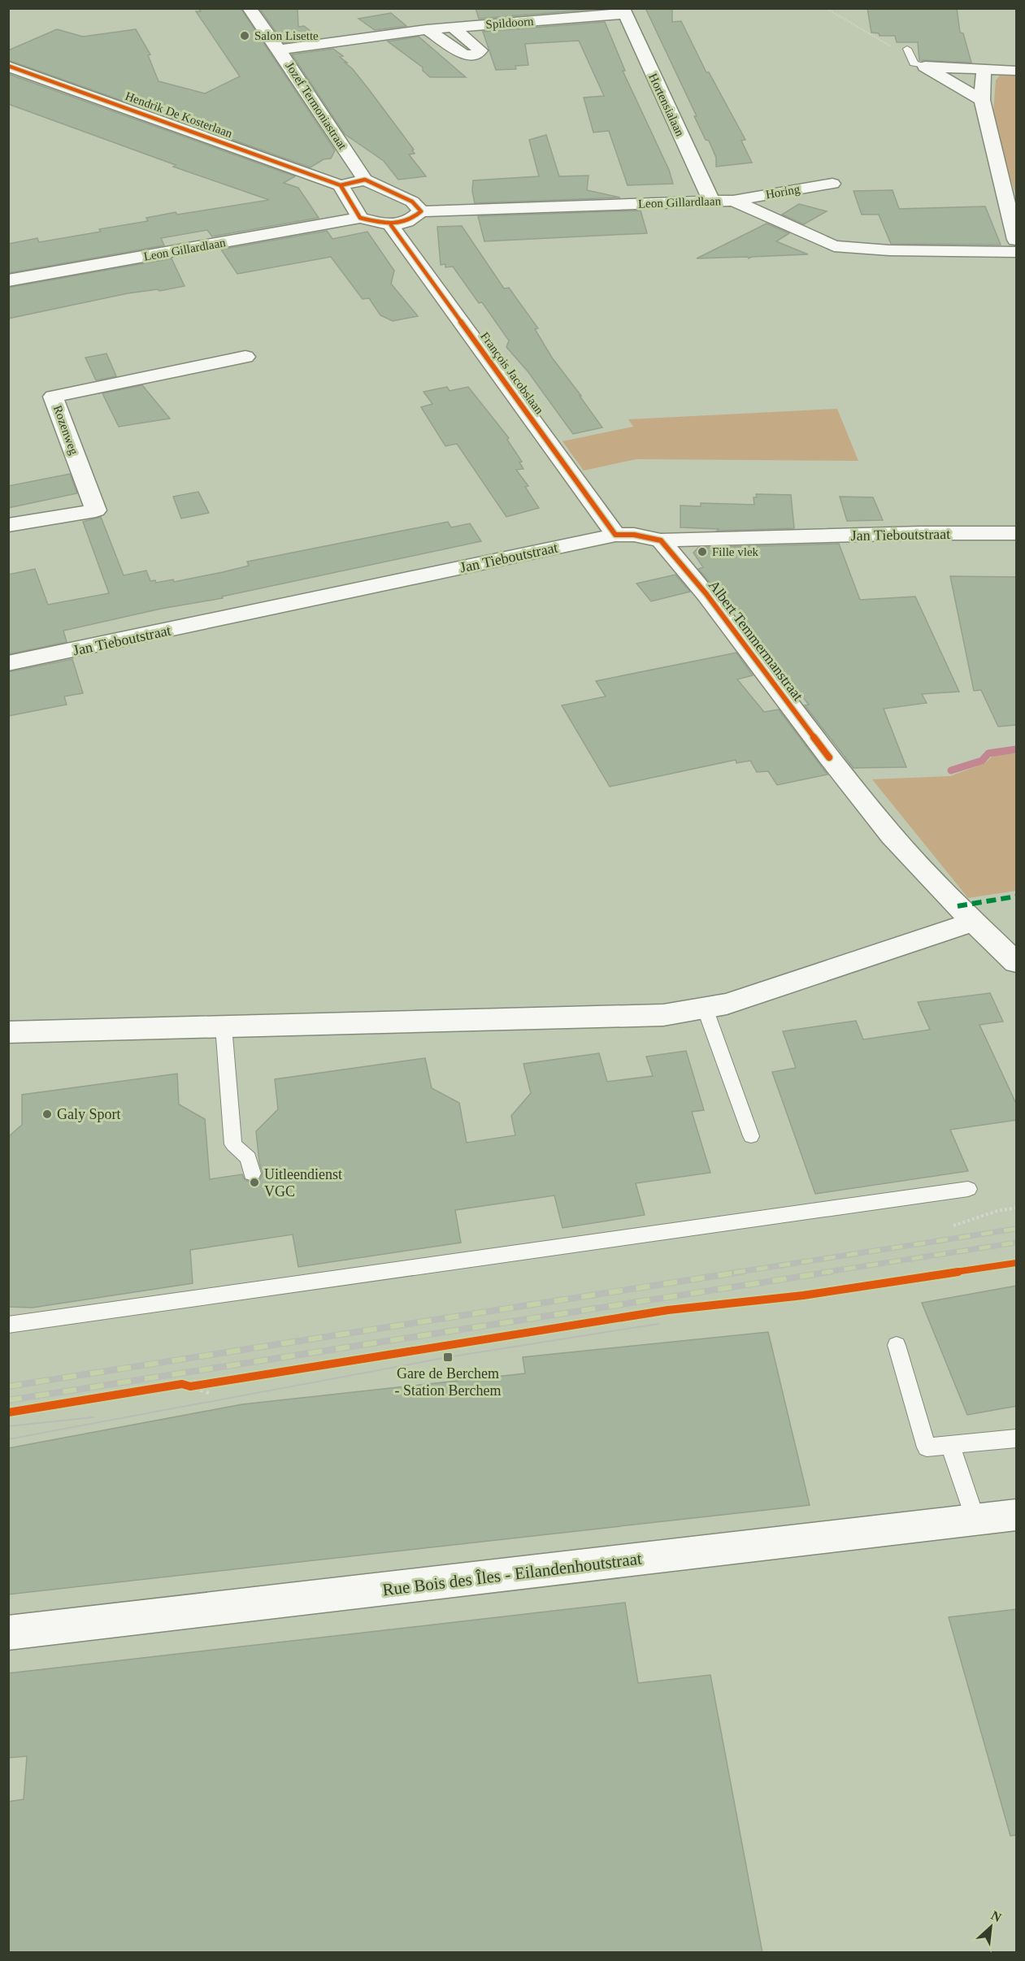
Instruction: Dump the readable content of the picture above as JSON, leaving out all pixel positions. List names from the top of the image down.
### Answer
{
  "streets": {
    "street": [
      "Spildoorn",
      "Hortensialaan",
      "Jozef Termoniastraat",
      "Hendrik De Kosterlaan",
      "Horing",
      "Leon Gillardlaan",
      "François Jacobslaan",
      "Rozenweg",
      "Jan Tieboutstraat",
      "Albert Temmermanstraat",
      "Rue Bois des Îles - Eilandenhoutstraat"
    ]
  },
  "crossings": [
    ["Spildoorn", "Hortensialaan"],
    ["Spildoorn", "Jozef Termoniastraat"],
    ["Hortensialaan", "Leon Gillardlaan"],
    ["Horing", "Leon Gillardlaan"],
    ["François Jacobslaan", "Jan Tieboutstraat"],
    ["Jan Tieboutstraat", "Albert Temmermanstraat"]
  ],
  "places": {
    "other": [
      "Salon Lisette",
      "Fille vlek",
      "Galy Sport",
      "Uitleendienst VGC"
    ],
    "transit": ["Gare de Berchem - Station Berchem"]
  },
  "north": "top right"
}
